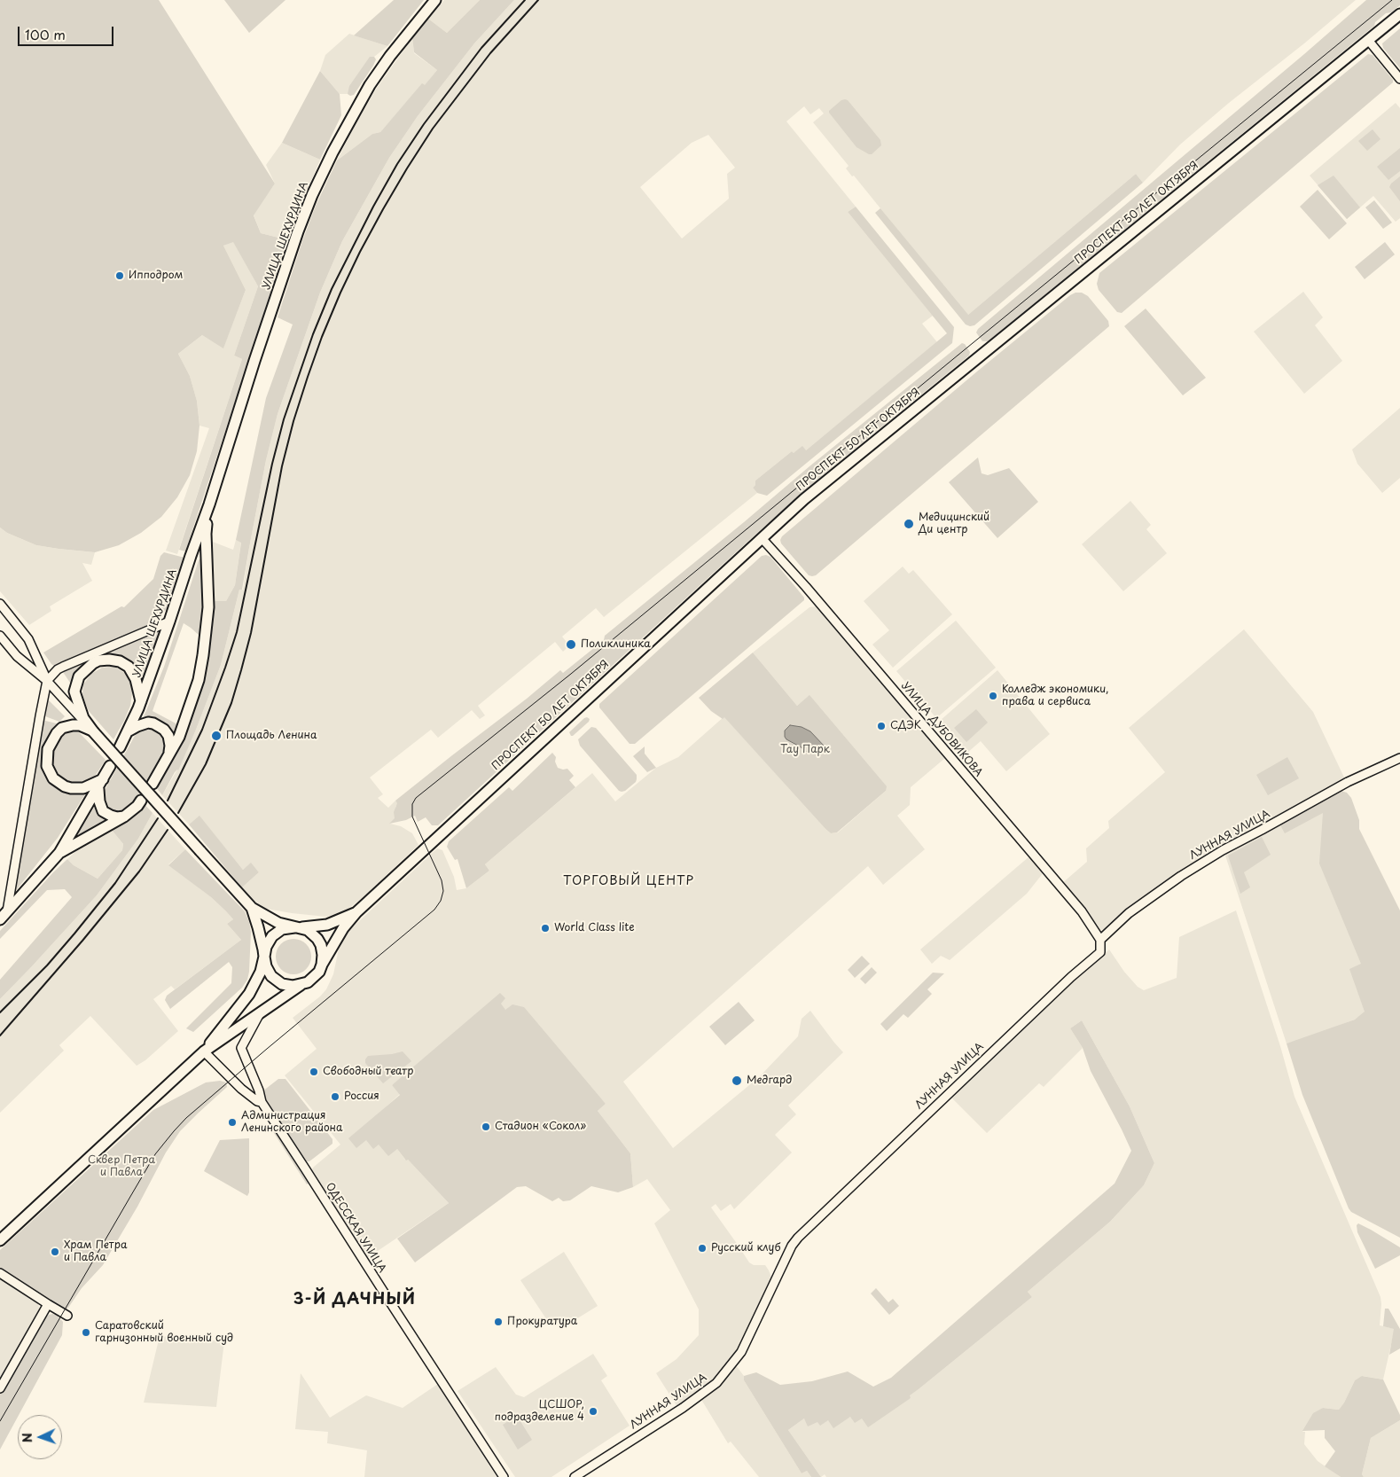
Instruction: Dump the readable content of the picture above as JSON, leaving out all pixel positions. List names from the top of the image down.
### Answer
{
  "streets": {
    "main road": ["ПРОСПЕКТ 50 ЛЕТ ОКТЯБРЯ", "УЛИЦА ШЕХУРДИНА"],
    "street": ["УЛИЦА ДУБОВИКОВА", "ЛУННАЯ УЛИЦА", "ОДЕССКАЯ УЛИЦА"]
  },
  "crossings": [
    ["ПРОСПЕКТ 50 ЛЕТ ОКТЯБРЯ", "УЛИЦА ДУБОВИКОВА"],
    ["УЛИЦА ДУБОВИКОВА", "ЛУННАЯ УЛИЦА"]
  ],
  "districts": ["ТОРГОВЫЙ ЦЕНТР", "3-Й ДАЧНЫЙ"],
  "parks": ["Тау Парк", "Сквер Петра и Павла"],
  "places": [
    "Ипподром",
    "Медицинский Ди центр",
    "Поликлиника",
    "Колледж экономики, права и сервиса",
    "СДЭК",
    "Площадь Ленина",
    "World Class lite",
    "Свободный театр",
    "Медгард",
    "Россия",
    "Администрация Ленинского района",
    "Стадион «Сокол»",
    "Русский клуб",
    "Храм Петра и Павла",
    "Прокуратура",
    "Саратовский гарнизонный военный суд",
    "ЦСШОР, подразделение 4"
  ],
  "scale_bar": "100 m",
  "north": "left"
}
